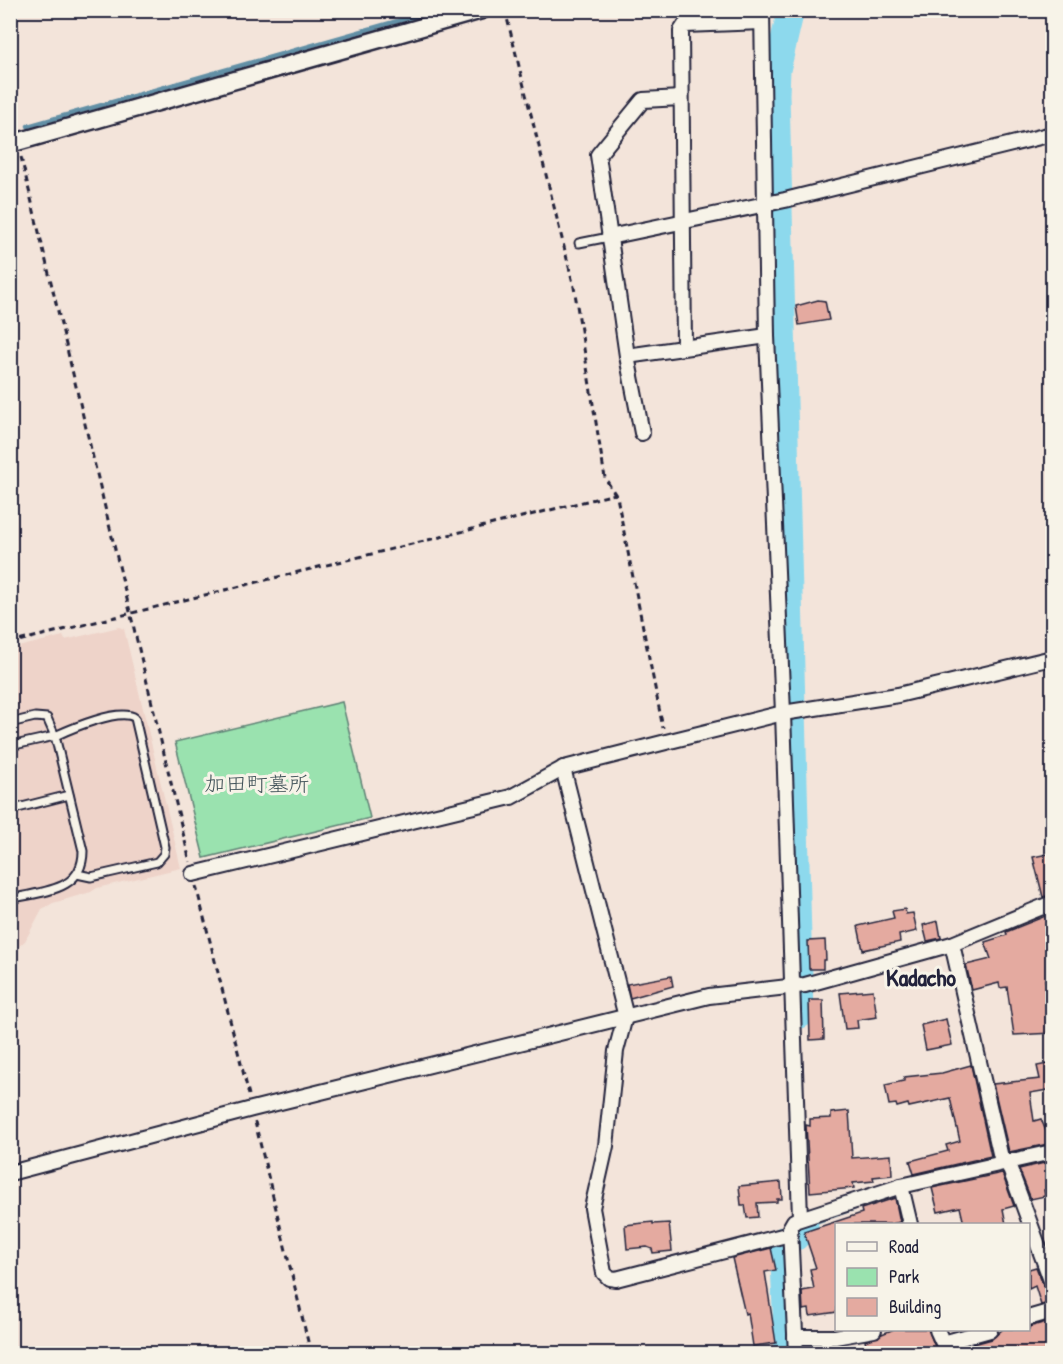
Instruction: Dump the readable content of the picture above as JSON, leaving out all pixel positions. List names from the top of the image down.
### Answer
{
  "districts": ["Kadacho"],
  "parks": ["加田町墓所"],
  "legend": ["Road", "Park", "Building"]
}
